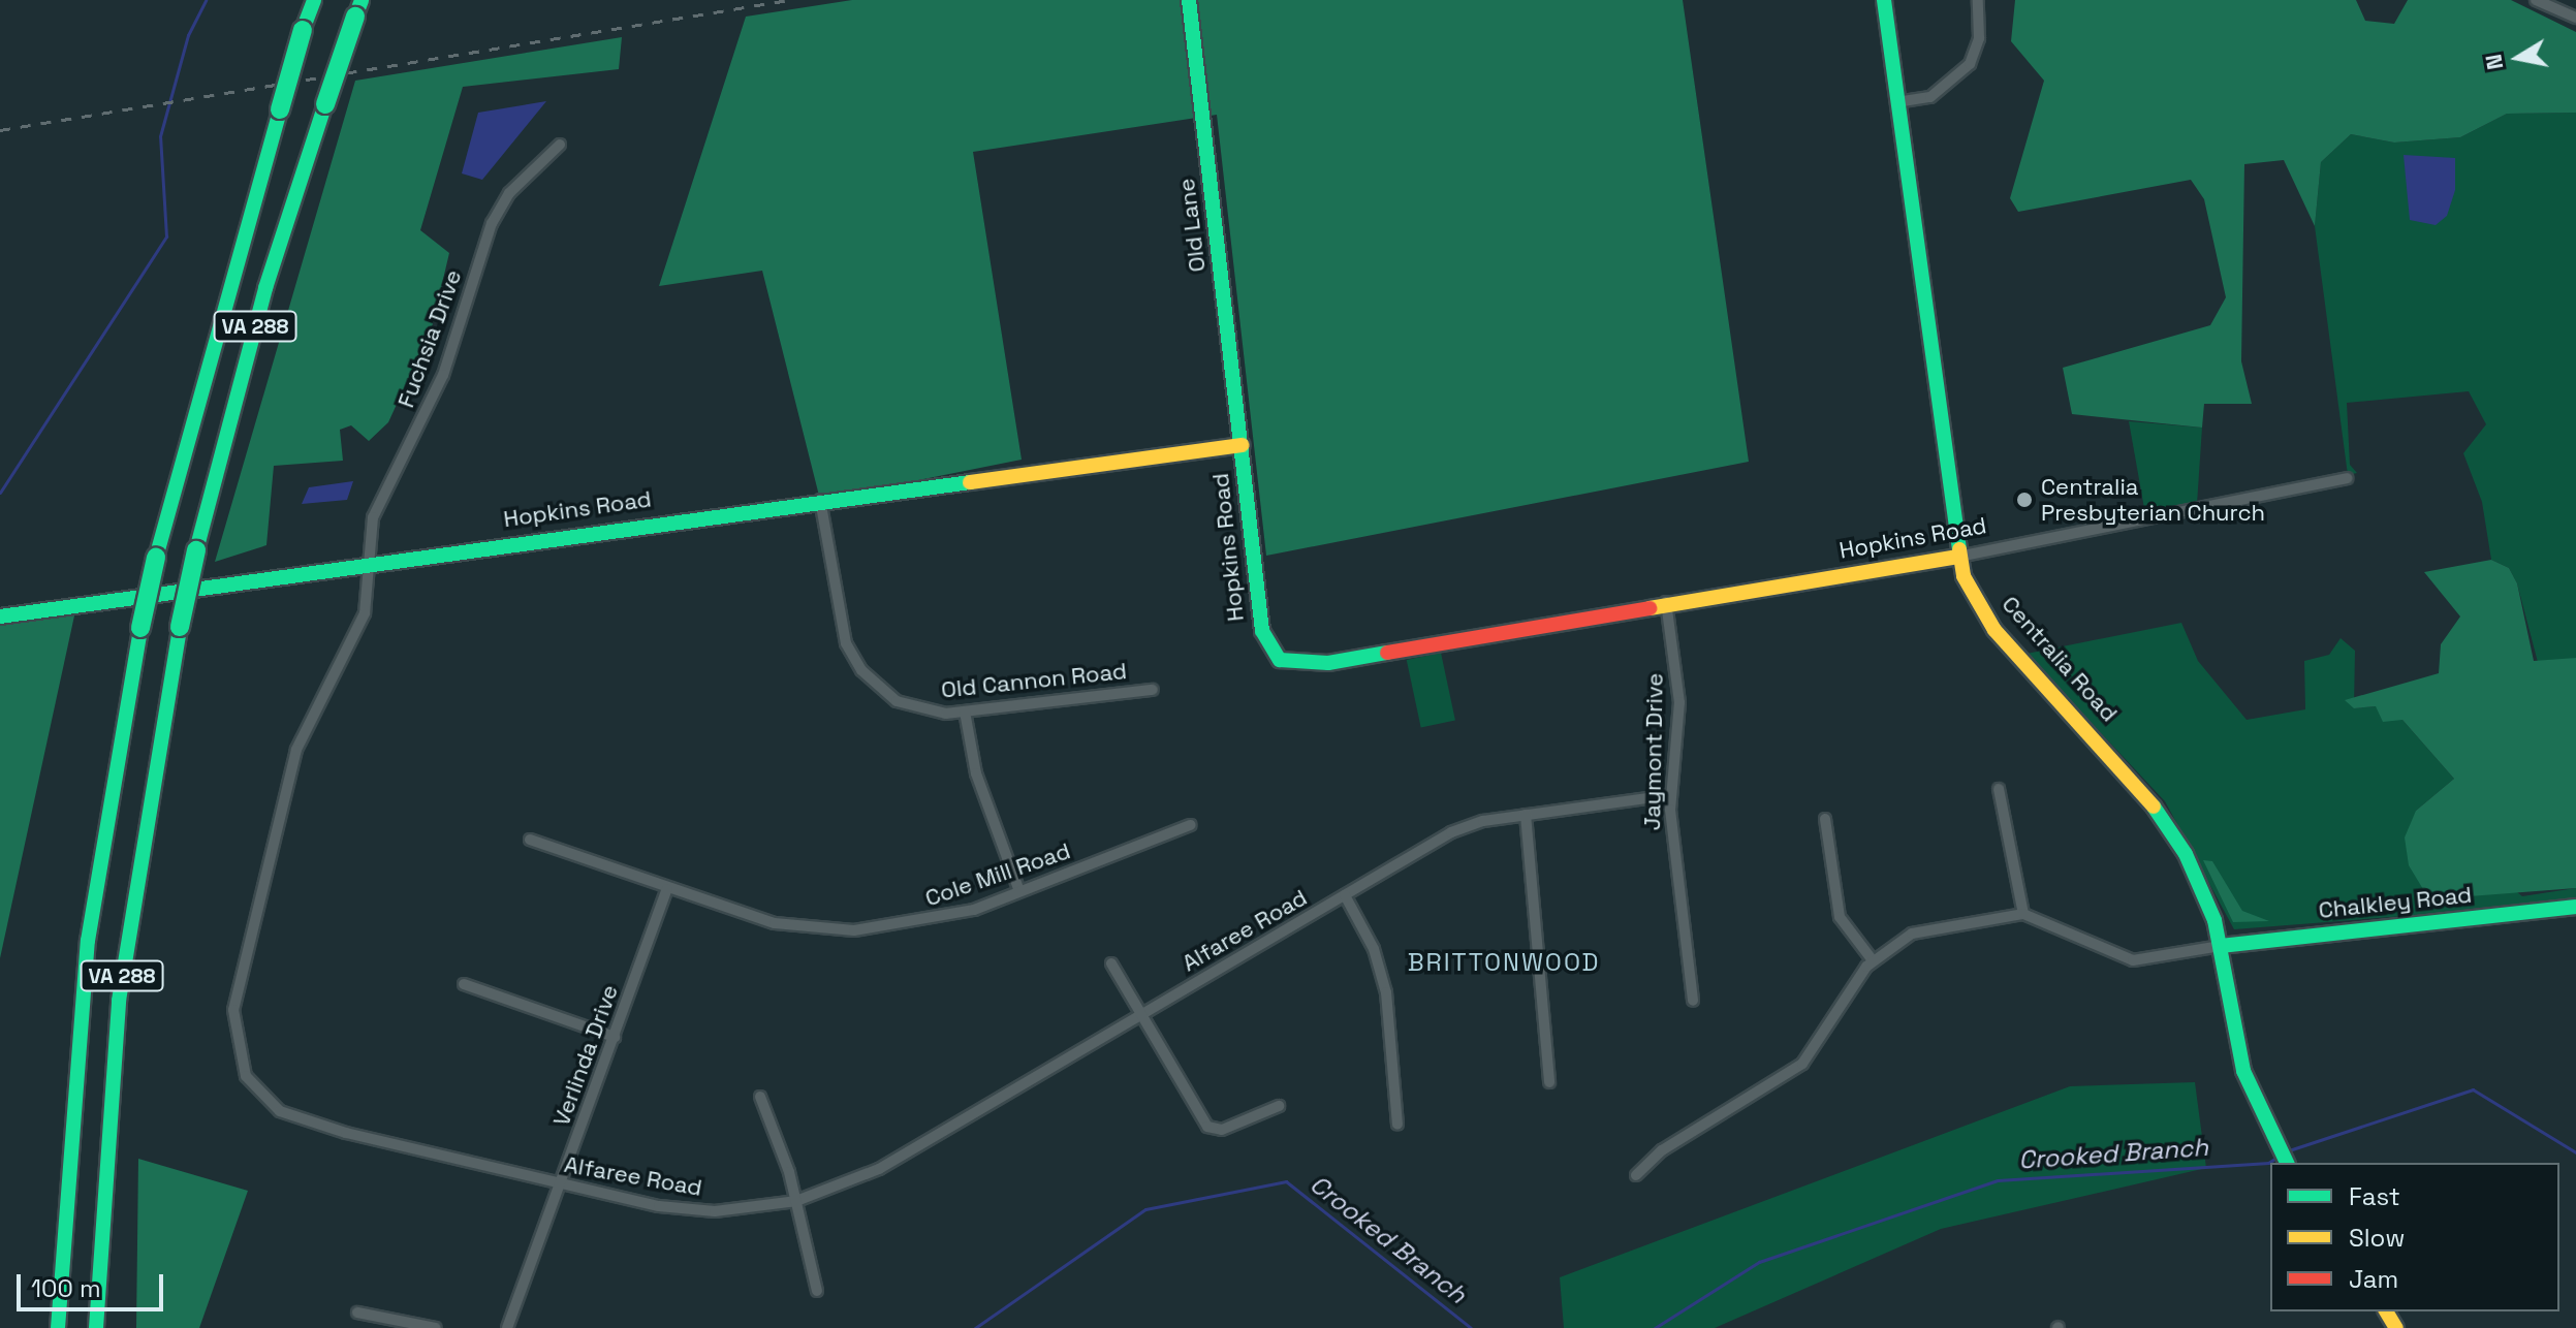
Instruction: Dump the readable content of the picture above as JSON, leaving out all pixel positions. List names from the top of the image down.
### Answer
{
  "streets": {
    "main road": [
      "Old Lane",
      "VA 288",
      "Hopkins Road",
      "Centralia Road",
      "Chalkley Road"
    ],
    "street": [
      "Fuchsia Drive",
      "Old Cannon Road",
      "Jaymont Drive",
      "Cole Mill Road",
      "Alfaree Road",
      "Verlinda Drive"
    ]
  },
  "crossings": [
    ["Old Lane", "Hopkins Road"],
    ["Fuchsia Drive", "Hopkins Road"],
    ["Fuchsia Drive", "Alfaree Road"],
    ["Hopkins Road", "Centralia Road"],
    ["Hopkins Road", "Old Cannon Road"],
    ["Hopkins Road", "Jaymont Drive"],
    ["Hopkins Road", "Alfaree Road"],
    ["Centralia Road", "Chalkley Road"],
    ["Jaymont Drive", "Alfaree Road"],
    ["Cole Mill Road", "Verlinda Drive"],
    ["Alfaree Road", "Verlinda Drive"]
  ],
  "districts": ["BRITTONWOOD"],
  "water": ["Crooked Branch"],
  "places": ["Centralia Presbyterian Church"],
  "legend": ["Fast", "Slow", "Jam"],
  "scale_bar": "100 m",
  "north": "left"
}
